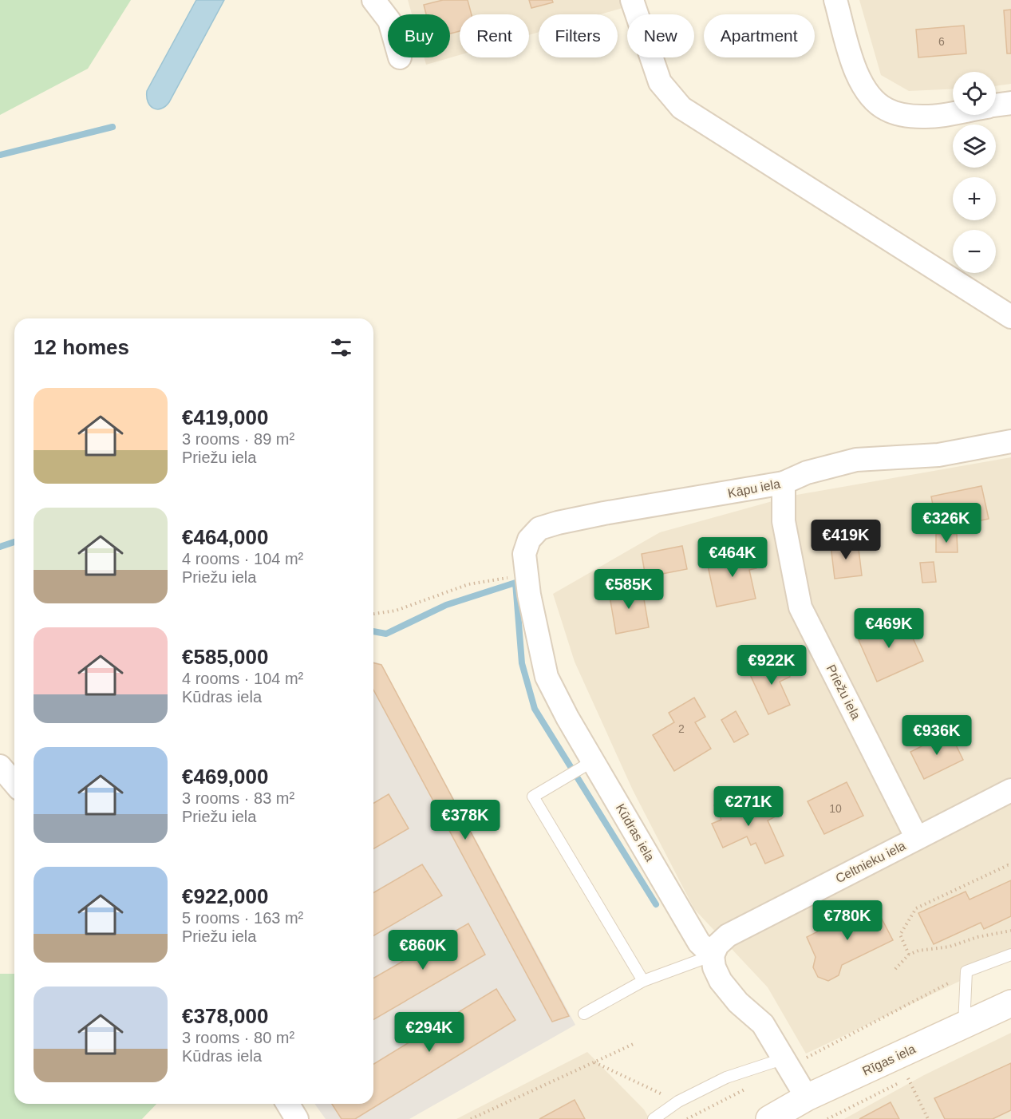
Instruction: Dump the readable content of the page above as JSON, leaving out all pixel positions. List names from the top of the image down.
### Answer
{
  "streets": {
    "main road": ["Rīgas iela"],
    "street": [
      "Kāpu iela",
      "Priežu iela",
      "Kūdras iela",
      "Celtnieku iela"
    ]
  },
  "crossings": [
    ["Kāpu iela", "Priežu iela"],
    ["Kāpu iela", "Kūdras iela"],
    ["Priežu iela", "Celtnieku iela"],
    ["Kūdras iela", "Celtnieku iela"],
    ["Kūdras iela", "Rīgas iela"]
  ],
  "house_numbers": ["6", "2", "10"],
  "page": {
    "chip": [
      "Buy",
      "Rent",
      "Filters",
      "New",
      "Apartment"
    ],
    "map_buttons": ["+", "−"],
    "heading": "12 homes",
    "list": [
      {
        "name": "€419,000",
        "note": "3 rooms · 89 m² · Priežu iela"
      },
      {
        "name": "€464,000",
        "note": "4 rooms · 104 m² · Priežu iela"
      },
      {
        "name": "€585,000",
        "note": "4 rooms · 104 m² · Kūdras iela"
      },
      {
        "name": "€469,000",
        "note": "3 rooms · 83 m² · Priežu iela"
      },
      {
        "name": "€922,000",
        "note": "5 rooms · 163 m² · Priežu iela"
      },
      {
        "name": "€378,000",
        "note": "3 rooms · 80 m² · Kūdras iela"
      }
    ],
    "price": [
      "€326K",
      "€419K",
      "€464K",
      "€585K",
      "€469K",
      "€922K",
      "€936K",
      "€271K",
      "€378K",
      "€780K",
      "€860K",
      "€294K"
    ]
  }
}
